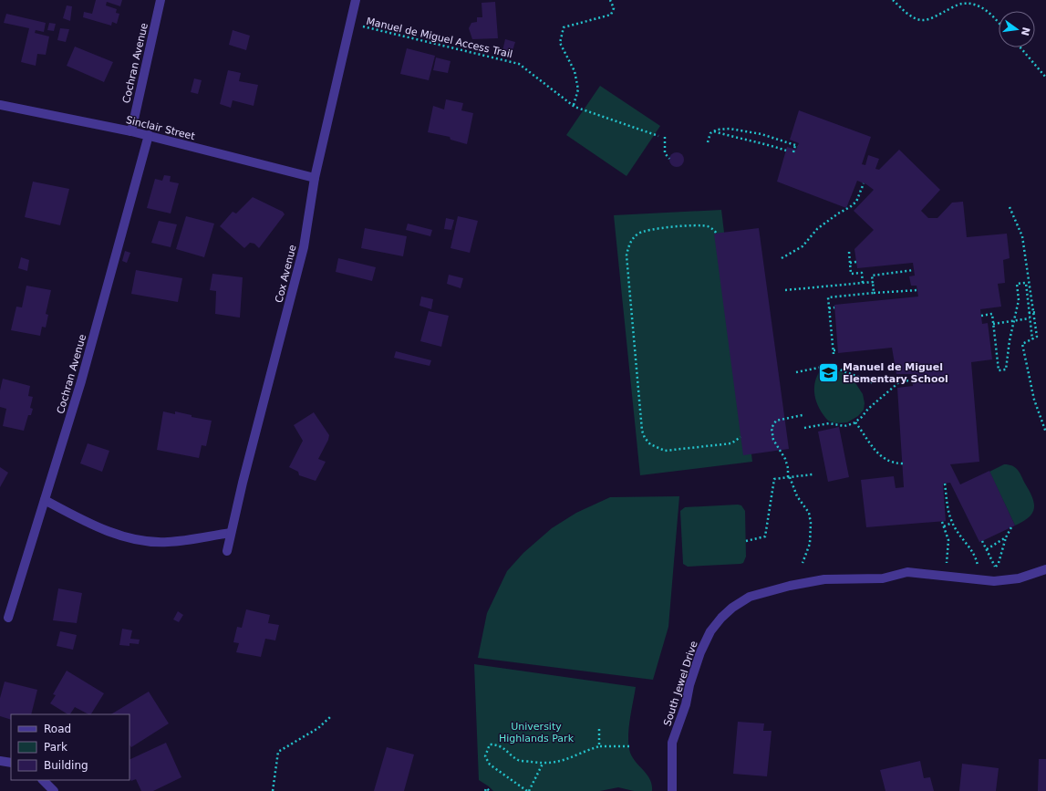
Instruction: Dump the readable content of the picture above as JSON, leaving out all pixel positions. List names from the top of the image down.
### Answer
{
  "streets": {
    "street": [
      "Cochran Avenue",
      "Sinclair Street",
      "Cox Avenue",
      "South Jewel Drive"
    ],
    "path": ["Manuel de Miguel Access Trail"]
  },
  "crossings": [
    ["Manuel de Miguel Access Trail", "Cox Avenue"],
    ["Cochran Avenue", "Sinclair Street"],
    ["Sinclair Street", "Cox Avenue"]
  ],
  "parks": ["University Highlands Park"],
  "places": {
    "school or university": ["Manuel de Miguel Elementary School"]
  },
  "legend": ["Road", "Park", "Building"],
  "north": "right"
}
